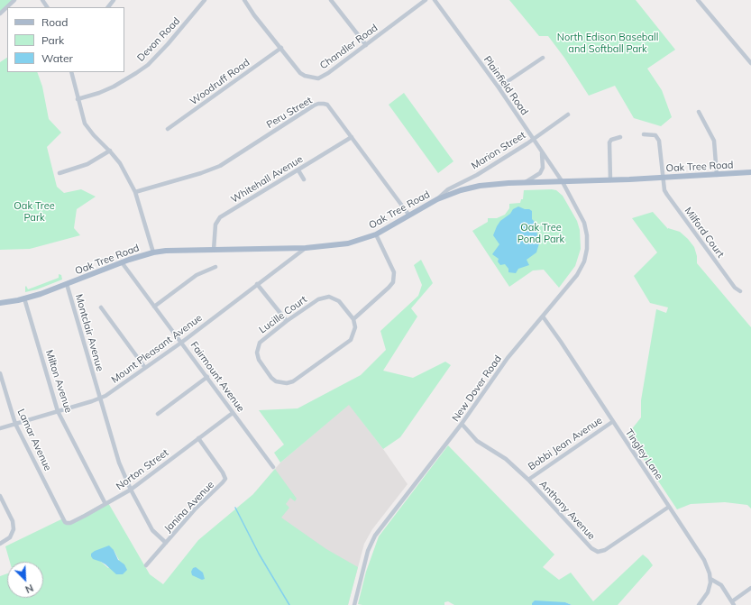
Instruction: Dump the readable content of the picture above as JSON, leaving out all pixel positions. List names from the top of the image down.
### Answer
{
  "streets": {
    "main road": ["Oak Tree Road"],
    "street": [
      "Devon Road",
      "Chandler Road",
      "Woodruff Road",
      "Plainfield Road",
      "Peru Street",
      "Marion Street",
      "Whitehall Avenue",
      "Milford Court",
      "Lucille Court",
      "Montclair Avenue",
      "Mount Pleasant Avenue",
      "Fairmount Avenue",
      "Milton Avenue",
      "New Dover Road",
      "Lamar Avenue",
      "Bobbi Jean Avenue",
      "Tingley Lane",
      "Norton Street",
      "Janina Avenue",
      "Anthony Avenue"
    ]
  },
  "crossings": [
    ["Chandler Road", "Woodruff Road"],
    ["Plainfield Road", "Marion Street"],
    ["Plainfield Road", "Oak Tree Road"],
    ["Plainfield Road", "New Dover Road"],
    ["Peru Street", "Oak Tree Road"],
    ["Peru Street", "Whitehall Avenue"],
    ["Marion Street", "Oak Tree Road"],
    ["Oak Tree Road", "Whitehall Avenue"],
    ["Oak Tree Road", "Milford Court"],
    ["Oak Tree Road", "Montclair Avenue"],
    ["Oak Tree Road", "Mount Pleasant Avenue"],
    ["Oak Tree Road", "Fairmount Avenue"],
    ["Oak Tree Road", "Milton Avenue"],
    ["Oak Tree Road", "New Dover Road"],
    ["Montclair Avenue", "Mount Pleasant Avenue"],
    ["Montclair Avenue", "Norton Street"],
    ["Montclair Avenue", "Janina Avenue"],
    ["Mount Pleasant Avenue", "Fairmount Avenue"],
    ["Mount Pleasant Avenue", "Milton Avenue"],
    ["Mount Pleasant Avenue", "Lamar Avenue"],
    ["Fairmount Avenue", "Norton Street"],
    ["Milton Avenue", "Norton Street"],
    ["New Dover Road", "Tingley Lane"],
    ["New Dover Road", "Anthony Avenue"],
    ["Lamar Avenue", "Norton Street"],
    ["Bobbi Jean Avenue", "Tingley Lane"],
    ["Bobbi Jean Avenue", "Anthony Avenue"],
    ["Tingley Lane", "Anthony Avenue"],
    ["Norton Street", "Janina Avenue"]
  ],
  "parks": ["North Edison Baseball and Softball Park", "Oak Tree Park", "Oak Tree Pond Park"],
  "legend": ["Road", "Park", "Water"],
  "north": "bottom right"
}
